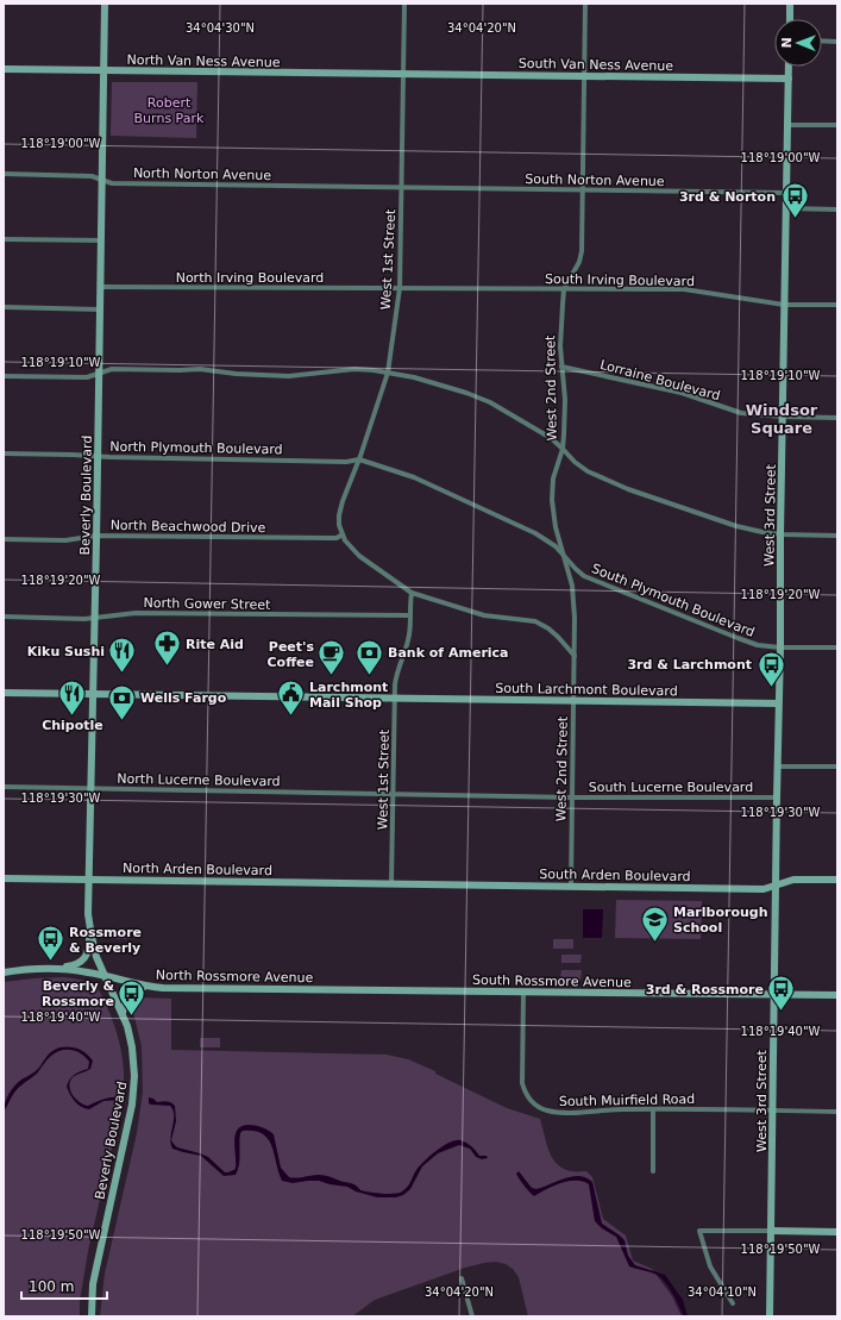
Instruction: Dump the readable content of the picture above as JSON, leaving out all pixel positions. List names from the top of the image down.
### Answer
{
  "streets": {
    "main road": [
      "North Van Ness Avenue",
      "South Van Ness Avenue",
      "Beverly Boulevard",
      "West 3rd Street",
      "South Larchmont Boulevard",
      "North Arden Boulevard",
      "South Arden Boulevard",
      "North Rossmore Avenue",
      "South Rossmore Avenue"
    ],
    "street": [
      "North Norton Avenue",
      "South Norton Avenue",
      "West 1st Street",
      "North Irving Boulevard",
      "South Irving Boulevard",
      "Lorraine Boulevard",
      "West 2nd Street",
      "North Plymouth Boulevard",
      "North Beachwood Drive",
      "South Plymouth Boulevard",
      "North Gower Street",
      "North Lucerne Boulevard",
      "South Lucerne Boulevard",
      "South Muirfield Road"
    ]
  },
  "crossings": [
    ["North Van Ness Avenue", "South Van Ness Avenue"],
    ["North Van Ness Avenue", "West 1st Street"],
    ["North Van Ness Avenue", "Beverly Boulevard"],
    ["South Van Ness Avenue", "West 1st Street"],
    ["South Van Ness Avenue", "West 2nd Street"],
    ["South Van Ness Avenue", "West 3rd Street"],
    ["North Norton Avenue", "South Norton Avenue"],
    ["North Norton Avenue", "West 1st Street"],
    ["North Norton Avenue", "Beverly Boulevard"],
    ["South Norton Avenue", "West 1st Street"],
    ["South Norton Avenue", "West 2nd Street"],
    ["South Norton Avenue", "West 3rd Street"],
    ["West 1st Street", "North Irving Boulevard"],
    ["West 1st Street", "South Irving Boulevard"],
    ["West 1st Street", "North Plymouth Boulevard"],
    ["West 1st Street", "North Beachwood Drive"],
    ["West 1st Street", "South Plymouth Boulevard"],
    ["West 1st Street", "North Gower Street"],
    ["West 1st Street", "South Larchmont Boulevard"],
    ["West 1st Street", "North Lucerne Boulevard"],
    ["West 1st Street", "South Lucerne Boulevard"],
    ["West 1st Street", "North Arden Boulevard"],
    ["West 1st Street", "South Arden Boulevard"],
    ["North Irving Boulevard", "South Irving Boulevard"],
    ["North Irving Boulevard", "Beverly Boulevard"],
    ["South Irving Boulevard", "West 2nd Street"],
    ["South Irving Boulevard", "West 3rd Street"],
    ["Lorraine Boulevard", "West 2nd Street"],
    ["Lorraine Boulevard", "West 3rd Street"],
    ["West 2nd Street", "South Plymouth Boulevard"],
    ["West 2nd Street", "South Larchmont Boulevard"],
    ["West 2nd Street", "South Lucerne Boulevard"],
    ["West 2nd Street", "South Arden Boulevard"],
    ["North Plymouth Boulevard", "Beverly Boulevard"],
    ["North Plymouth Boulevard", "South Plymouth Boulevard"],
    ["Beverly Boulevard", "North Beachwood Drive"],
    ["Beverly Boulevard", "North Gower Street"],
    ["Beverly Boulevard", "South Larchmont Boulevard"],
    ["Beverly Boulevard", "North Lucerne Boulevard"],
    ["Beverly Boulevard", "North Arden Boulevard"],
    ["Beverly Boulevard", "North Rossmore Avenue"],
    ["West 3rd Street", "South Plymouth Boulevard"],
    ["West 3rd Street", "South Larchmont Boulevard"],
    ["West 3rd Street", "South Lucerne Boulevard"],
    ["West 3rd Street", "South Arden Boulevard"],
    ["West 3rd Street", "South Rossmore Avenue"],
    ["West 3rd Street", "South Muirfield Road"],
    ["North Lucerne Boulevard", "South Lucerne Boulevard"],
    ["North Arden Boulevard", "South Arden Boulevard"],
    ["North Rossmore Avenue", "South Rossmore Avenue"],
    ["South Rossmore Avenue", "South Muirfield Road"]
  ],
  "districts": ["Windsor Square"],
  "parks": ["Robert Burns Park"],
  "places": {
    "bus stop": [
      "3rd & Norton",
      "3rd & Larchmont",
      "Rossmore & Beverly",
      "3rd & Rossmore",
      "Beverly & Rossmore"
    ],
    "pharmacy": ["Rite Aid"],
    "restaurant": ["Kiku Sushi", "Chipotle"],
    "bank": ["Bank of America", "Wells Fargo"],
    "cafe": ["Peet's Coffee"],
    "public building": ["Larchmont Mail Shop"],
    "school or university": ["Marlborough School"]
  },
  "scale_bar": "100 m",
  "north": "left",
  "coordinates": [
    "34°04'30\"N",
    "34°04'20\"N",
    "118°19'00\"W",
    "118°19'10\"W",
    "118°19'20\"W",
    "118°19'30\"W",
    "118°19'40\"W",
    "118°19'50\"W",
    "34°04'10\"N"
  ]
}
